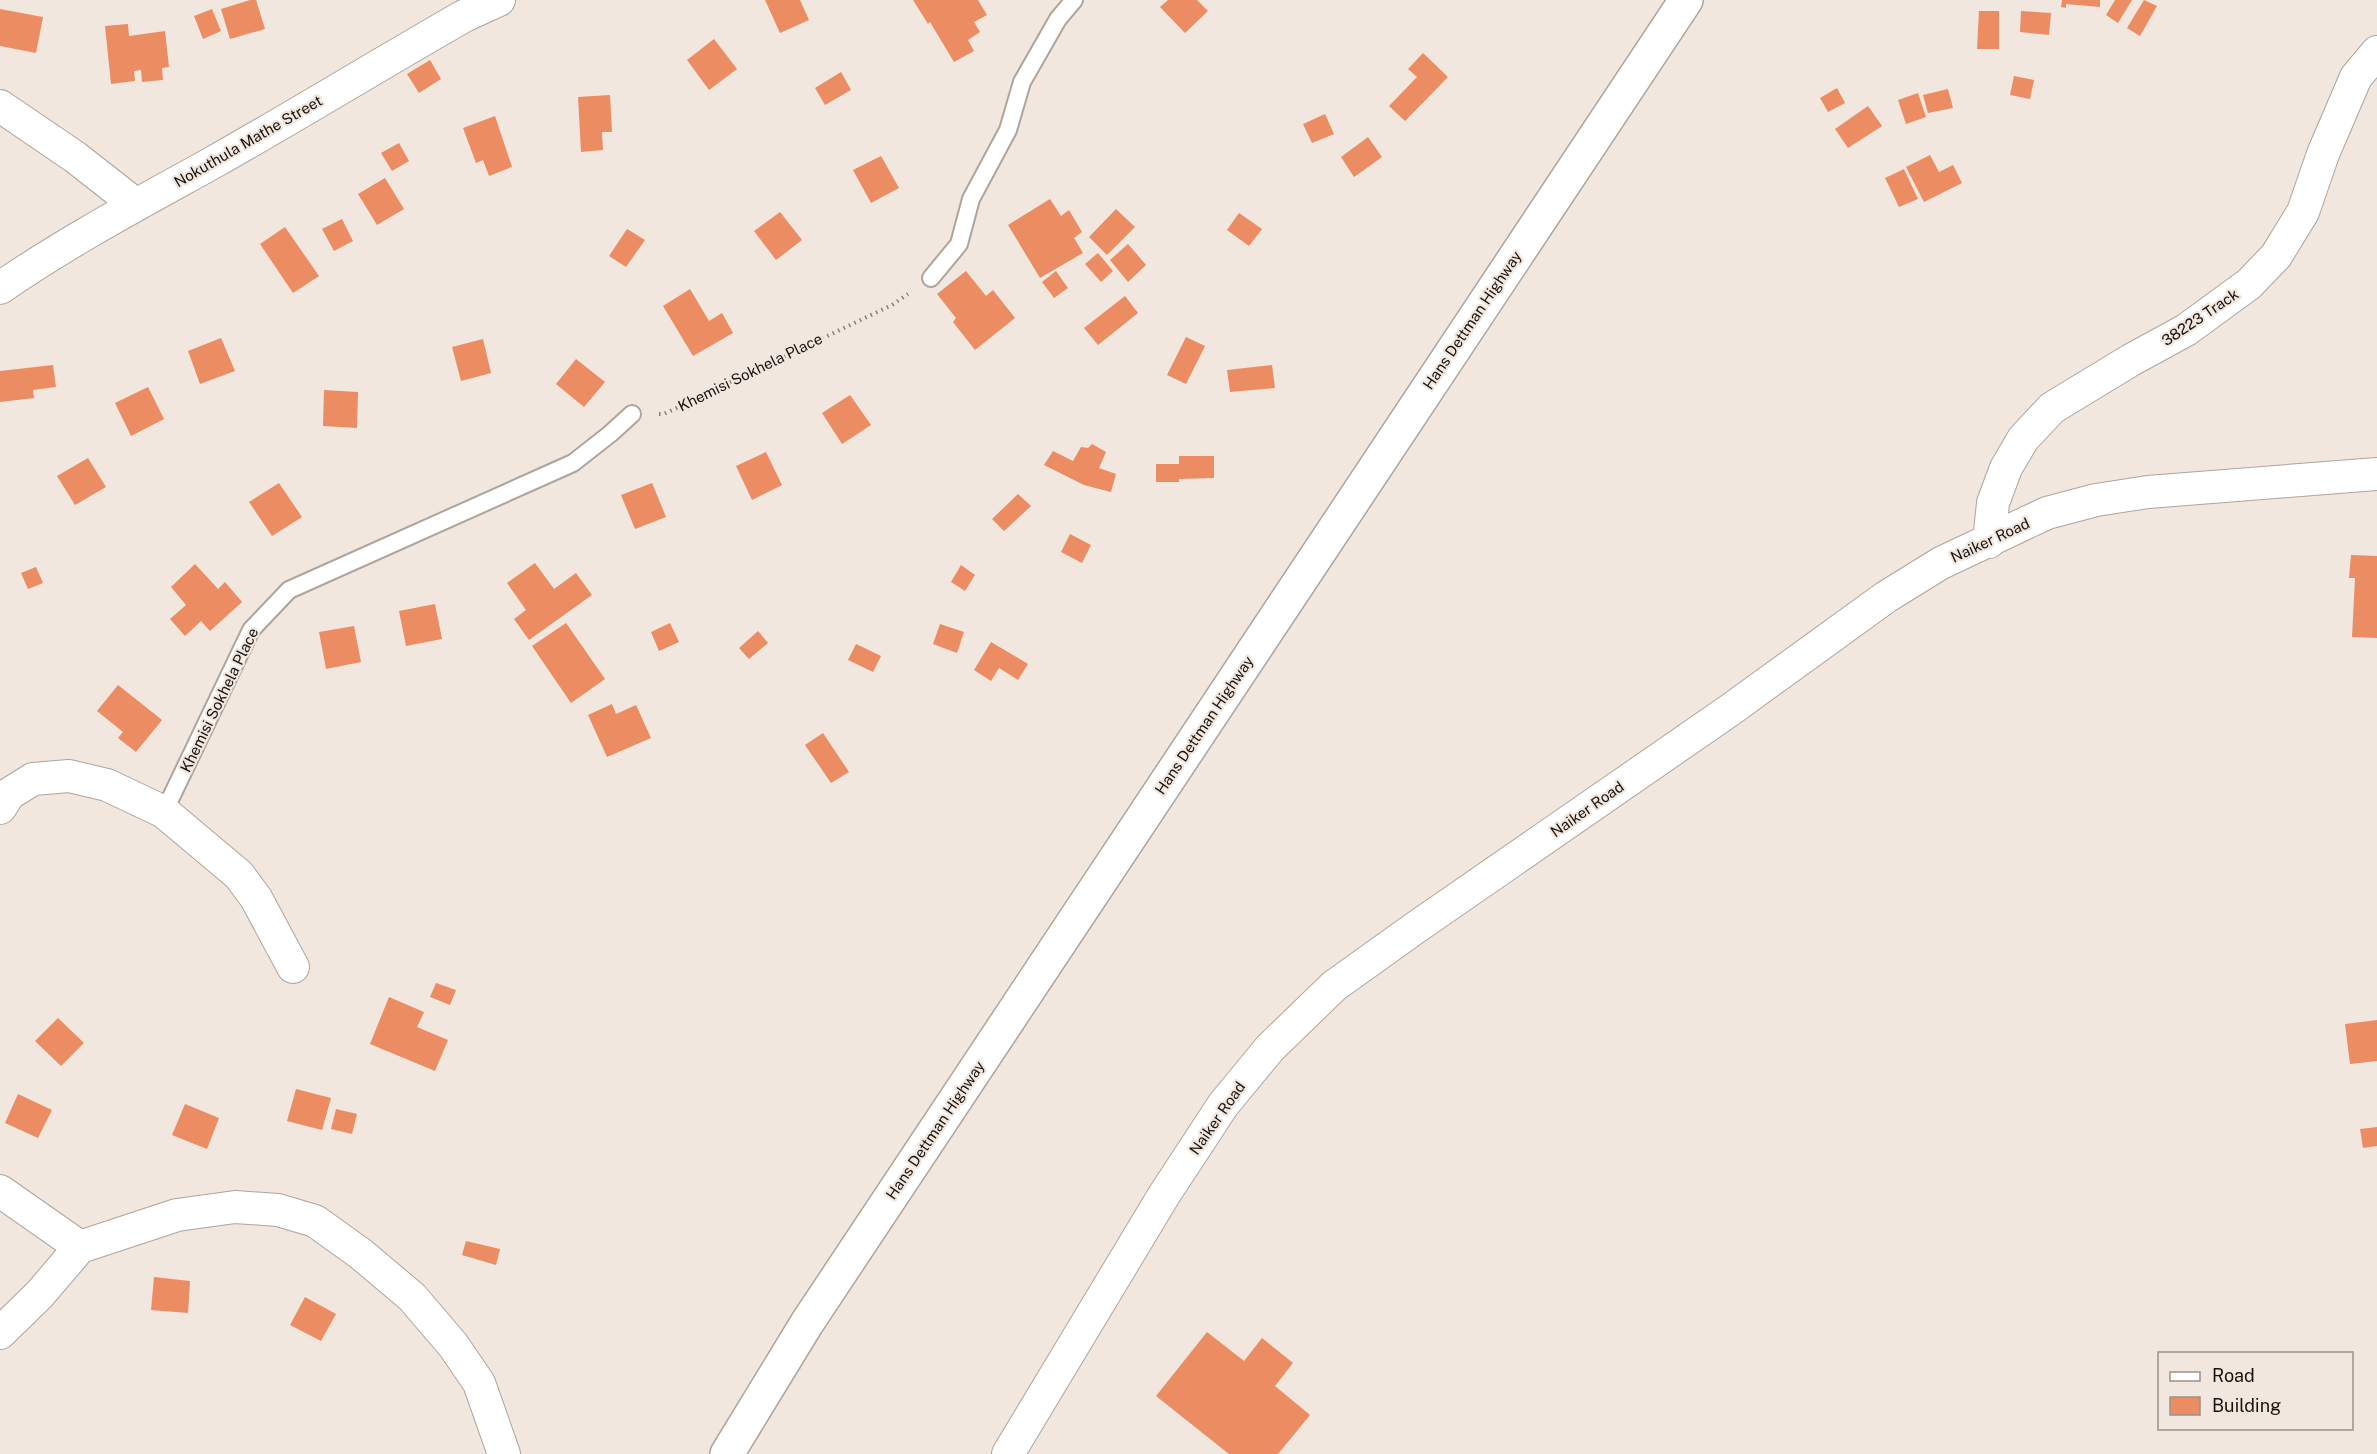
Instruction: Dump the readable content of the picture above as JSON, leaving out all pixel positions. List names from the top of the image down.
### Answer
{
  "streets": {
    "street": [
      "Nokuthula Mathe Street",
      "38223 Track",
      "Hans Dettman Highway",
      "Naiker Road"
    ],
    "lane": ["Khemisi Sokhela Place"]
  },
  "crossings": [
    ["38223 Track", "Naiker Road"]
  ],
  "legend": ["Road", "Building"]
}
